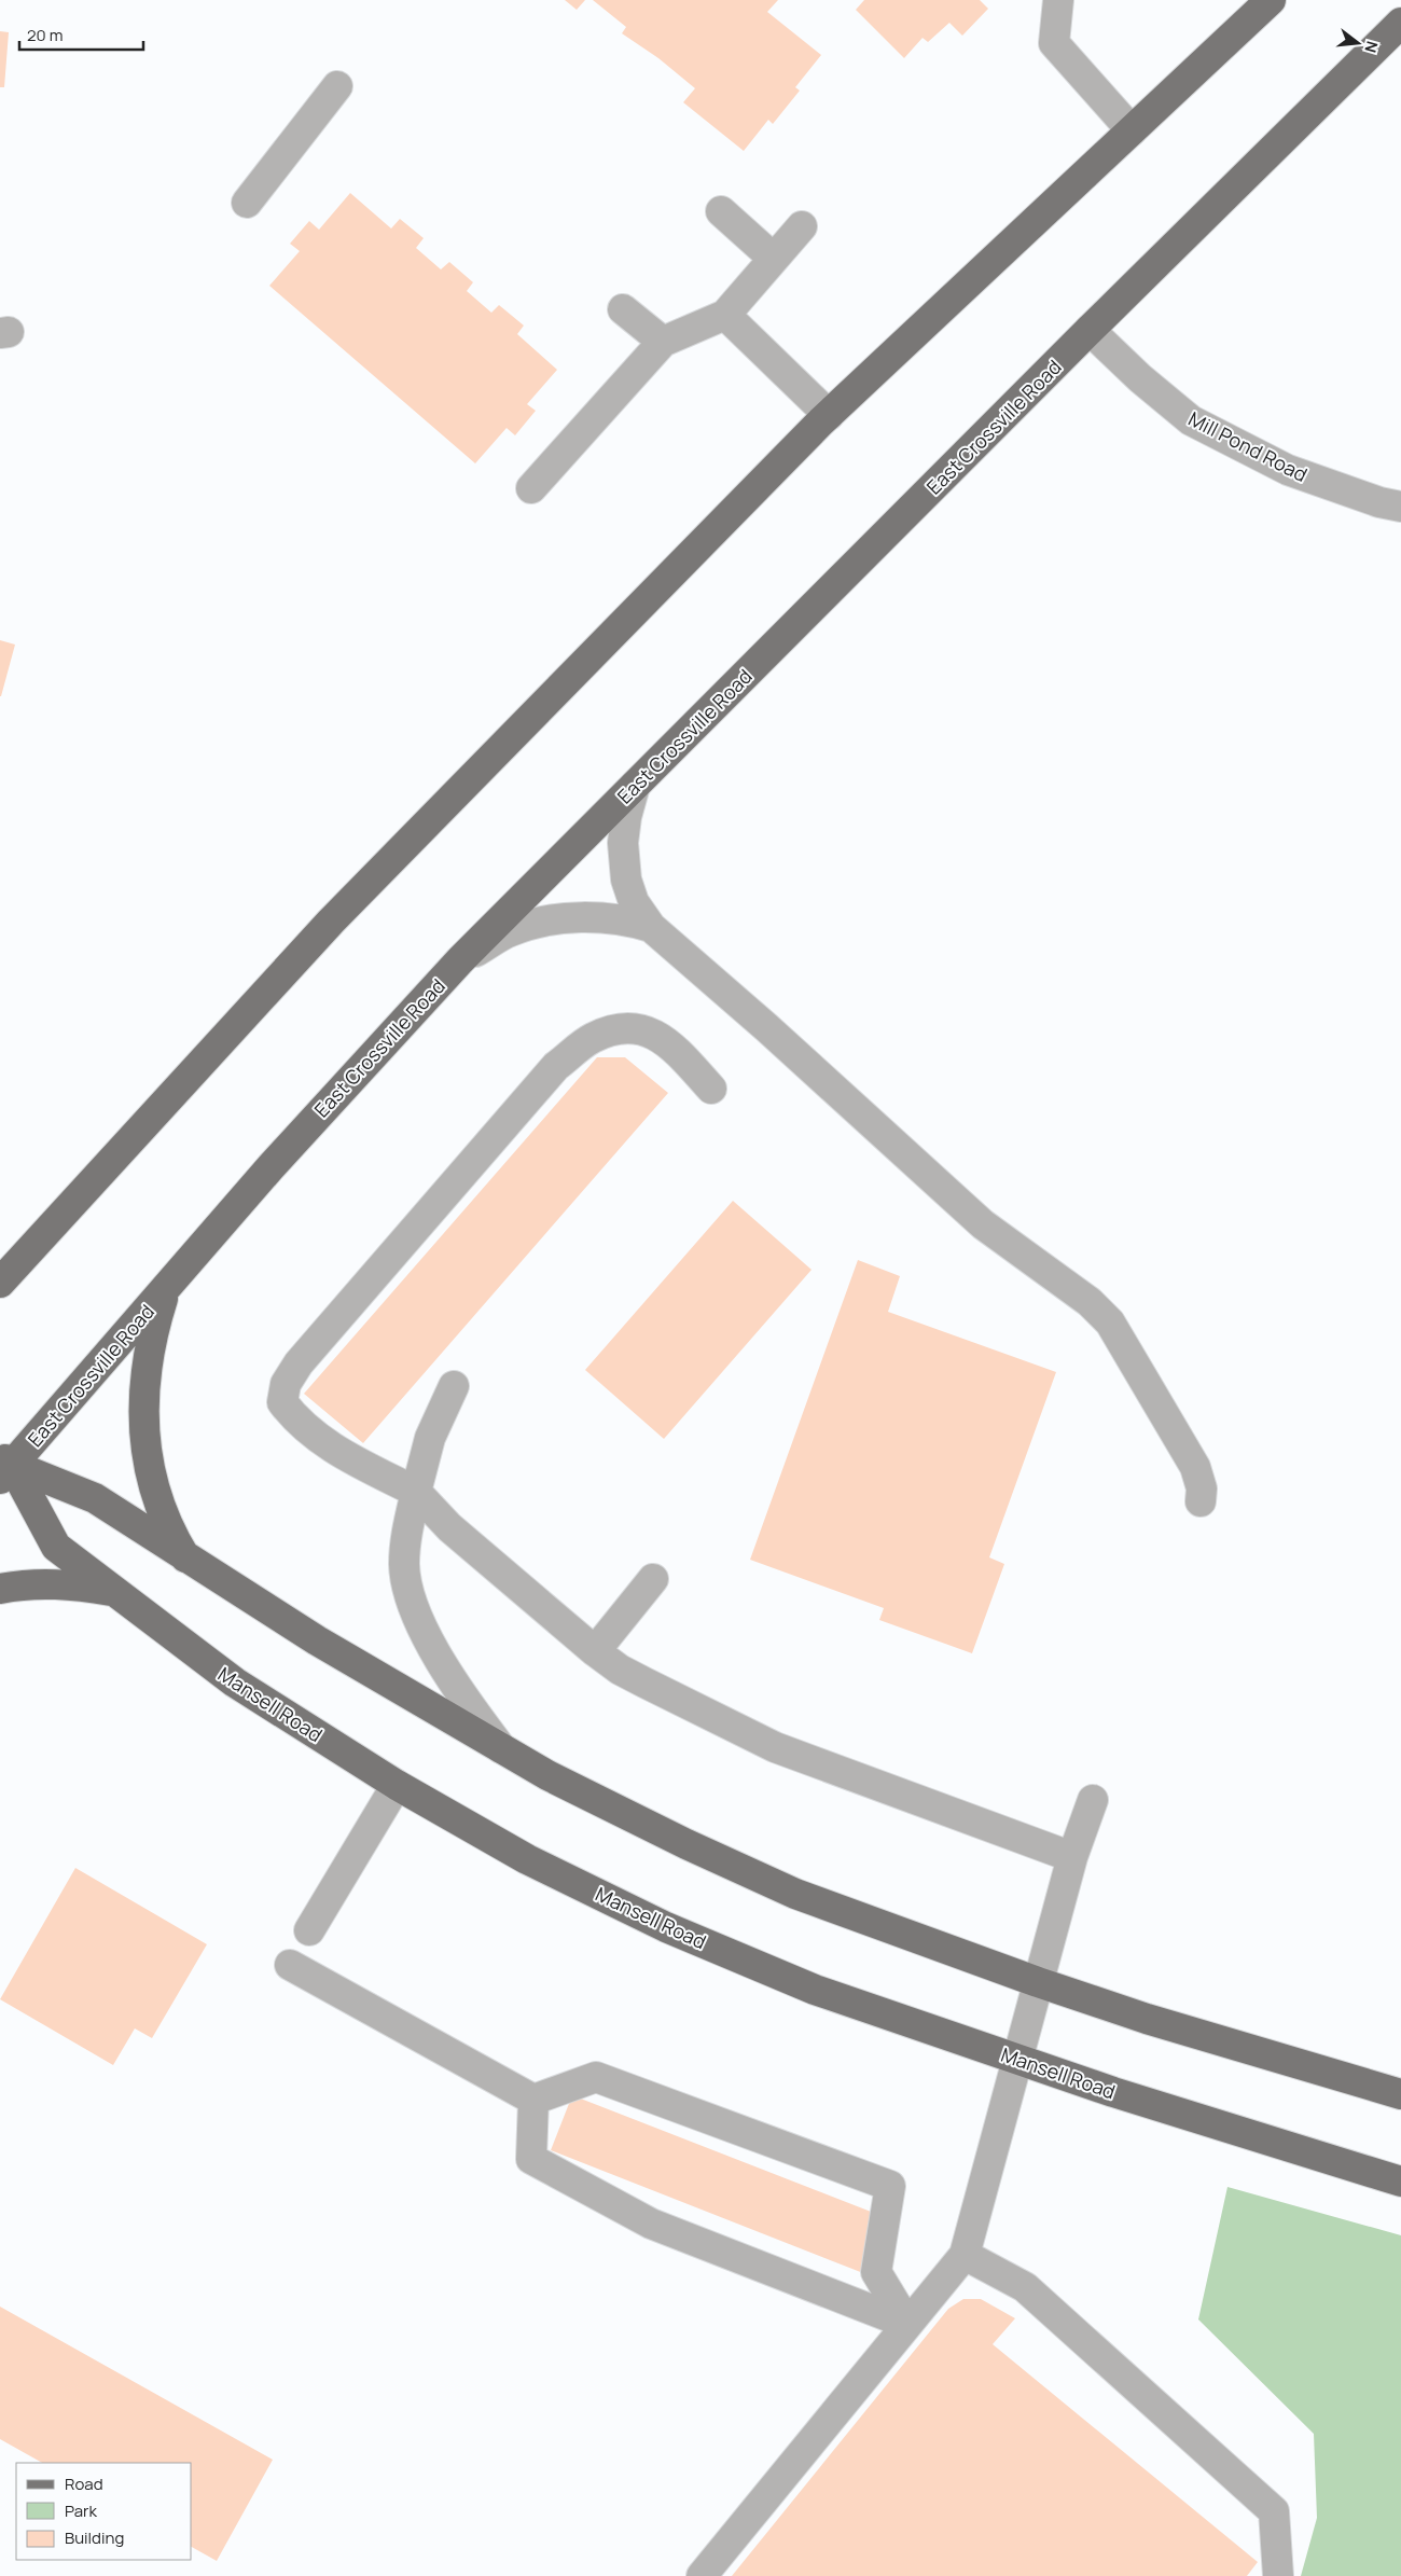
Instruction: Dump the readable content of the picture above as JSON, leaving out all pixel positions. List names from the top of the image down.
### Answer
{
  "streets": {
    "main road": ["East Crossville Road", "Mansell Road"],
    "street": ["Mill Pond Road"]
  },
  "crossings": [
    ["East Crossville Road", "Mill Pond Road"],
    ["East Crossville Road", "Mansell Road"]
  ],
  "legend": ["Road", "Park", "Building"],
  "scale_bar": "20 m",
  "north": "right"
}
